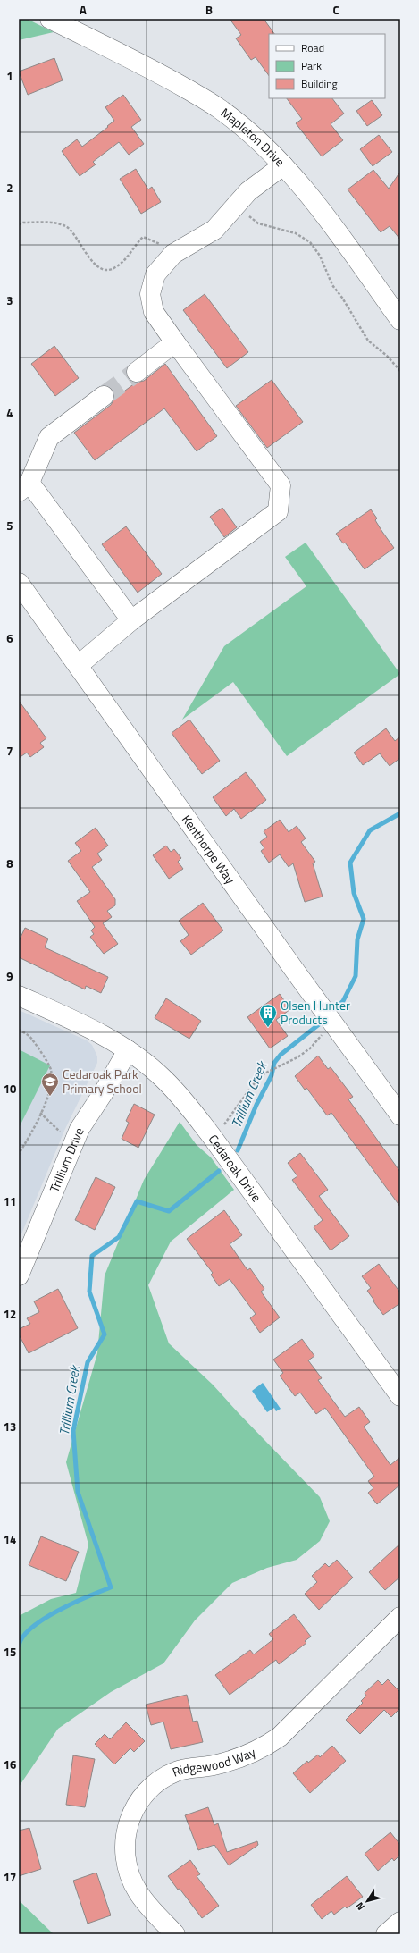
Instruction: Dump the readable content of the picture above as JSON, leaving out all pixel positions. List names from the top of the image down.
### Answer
{
  "streets": {
    "street": [
      "Mapleton Drive",
      "Kenthorpe Way",
      "Trillium Drive",
      "Cedaroak Drive",
      "Ridgewood Way"
    ]
  },
  "crossings": [
    ["Trillium Drive", "Cedaroak Drive"]
  ],
  "water": ["Trillium Creek"],
  "places": {
    "building": ["Olsen Hunter Products"],
    "school or university": ["Cedaroak Park Primary School"]
  },
  "legend": ["Road", "Park", "Building"],
  "north": "bottom left",
  "grid": {
    "columns": ["A", "B", "C"],
    "rows": [
      "1",
      "2",
      "3",
      "4",
      "5",
      "6",
      "7",
      "8",
      "9",
      "10",
      "11",
      "12",
      "13",
      "14",
      "15",
      "16",
      "17"
    ]
  }
}
